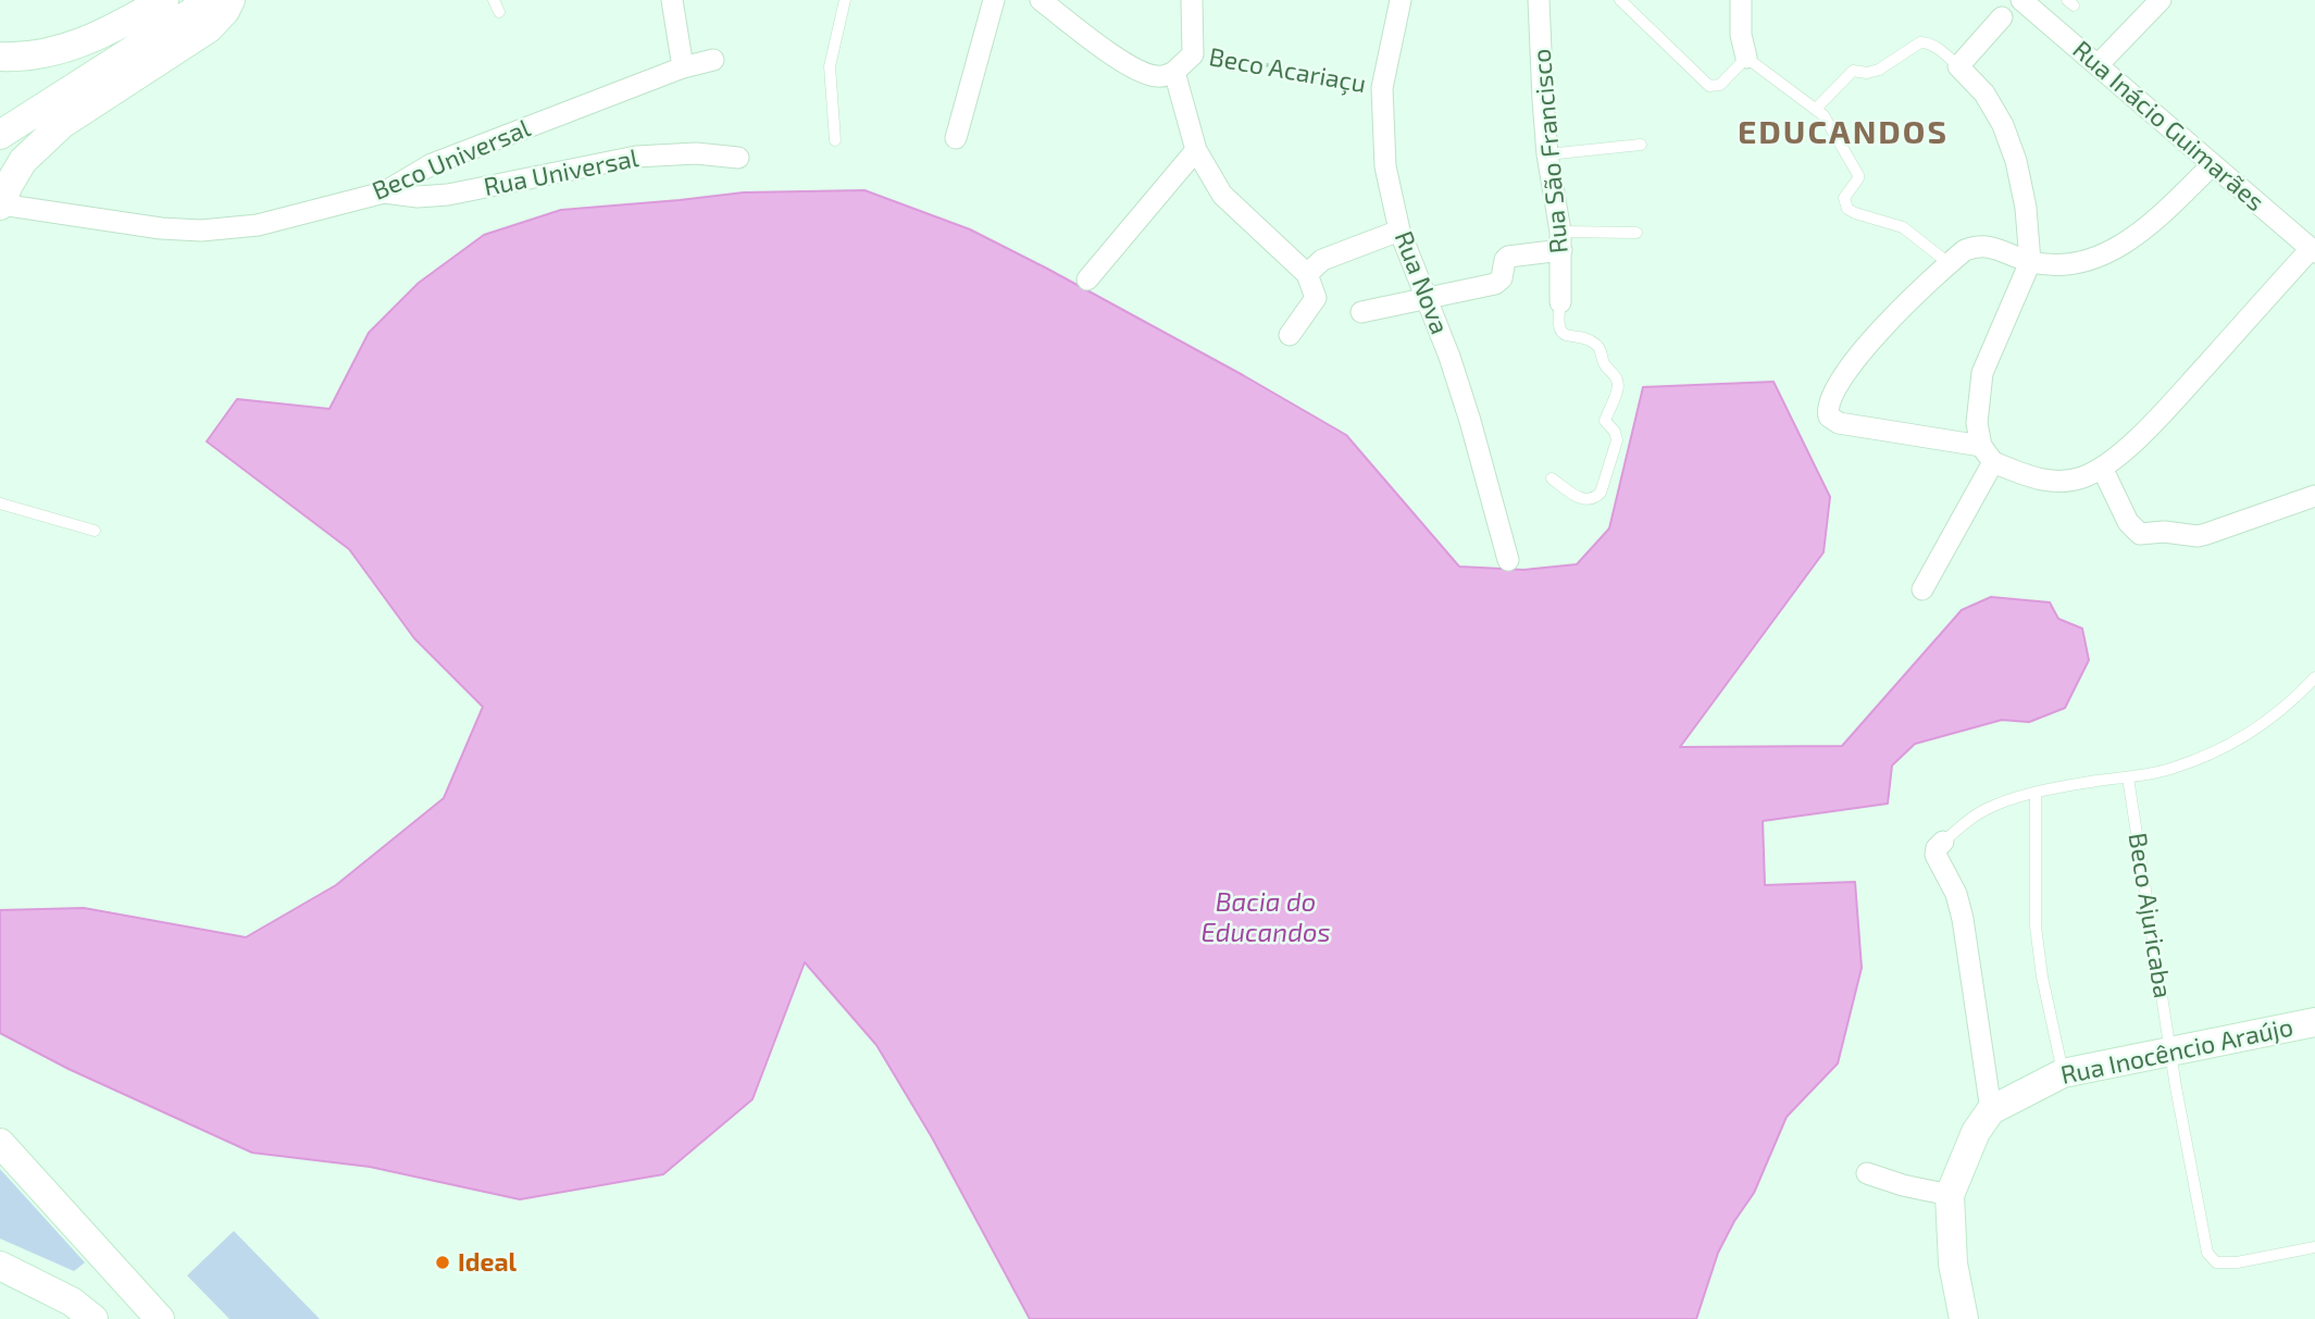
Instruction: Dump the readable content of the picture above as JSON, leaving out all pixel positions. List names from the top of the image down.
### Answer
{
  "streets": {
    "street": [
      "Rua Inácio Guimarães",
      "Rua São Francisco",
      "Beco Universal",
      "Rua Universal",
      "Rua Nova",
      "Rua Inocêncio Araújo"
    ],
    "lane": ["Beco Ajuricaba"],
    "path": ["Beco Acariaçu"]
  },
  "crossings": [
    ["Beco Acariaçu", "Rua Nova"],
    ["Beco Universal", "Rua Universal"],
    ["Beco Ajuricaba", "Rua Inocêncio Araújo"]
  ],
  "districts": ["EDUCANDOS"],
  "water": ["Bacia do Educandos"],
  "places": ["Ideal"]
}
